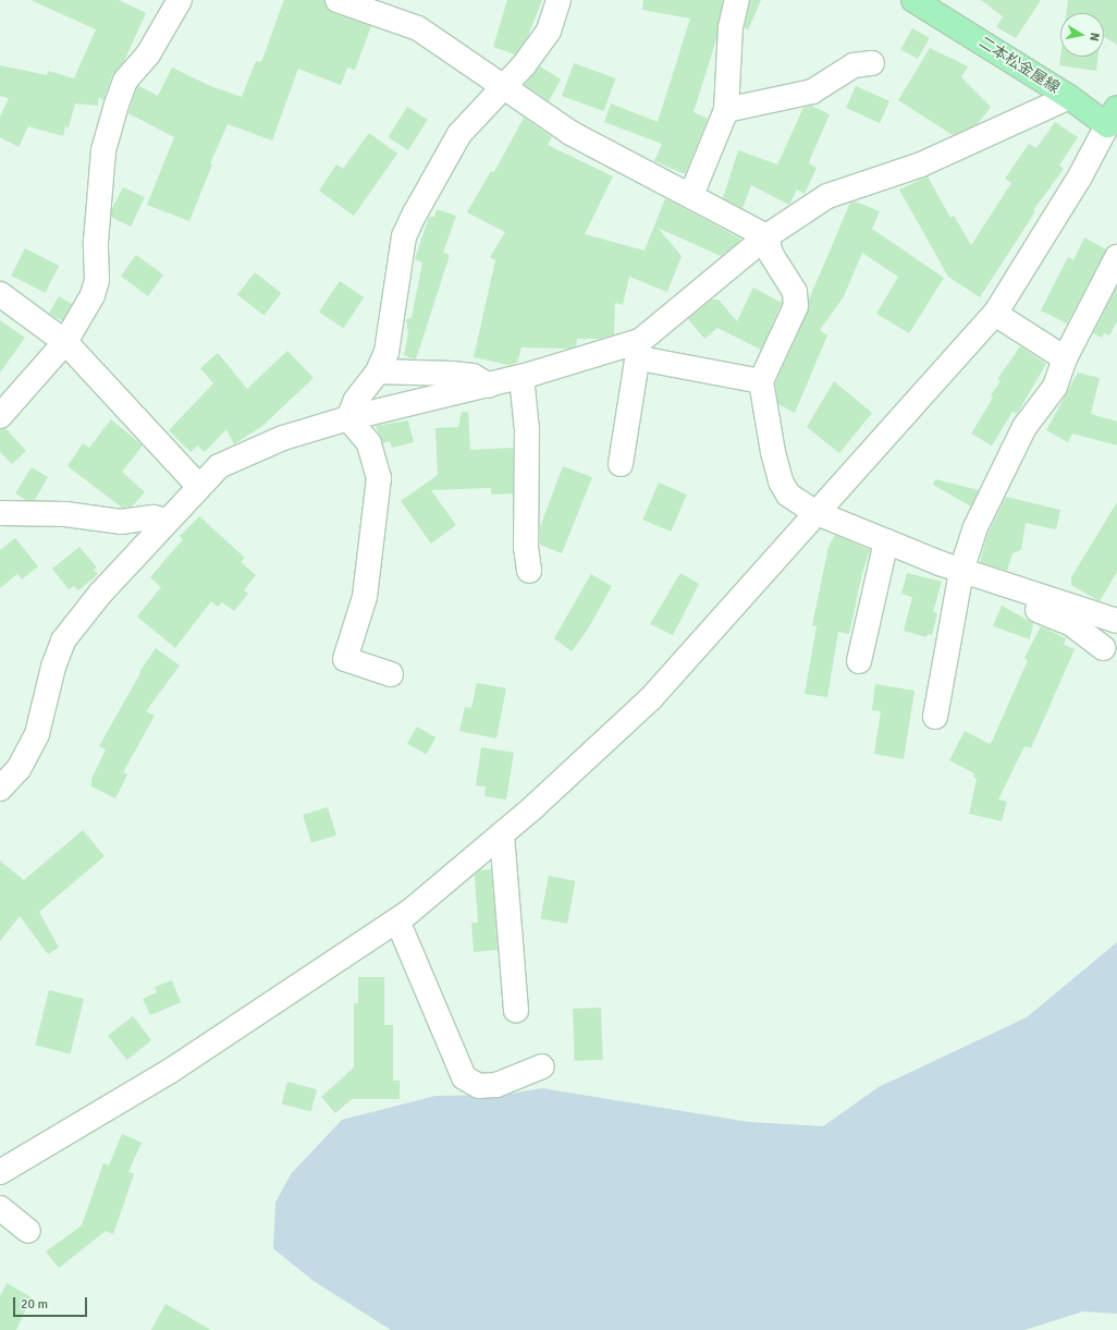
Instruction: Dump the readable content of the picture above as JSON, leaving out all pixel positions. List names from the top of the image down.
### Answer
{
  "streets": {
    "main road": ["二本松金屋線"]
  },
  "scale_bar": "20 m",
  "north": "right"
}
